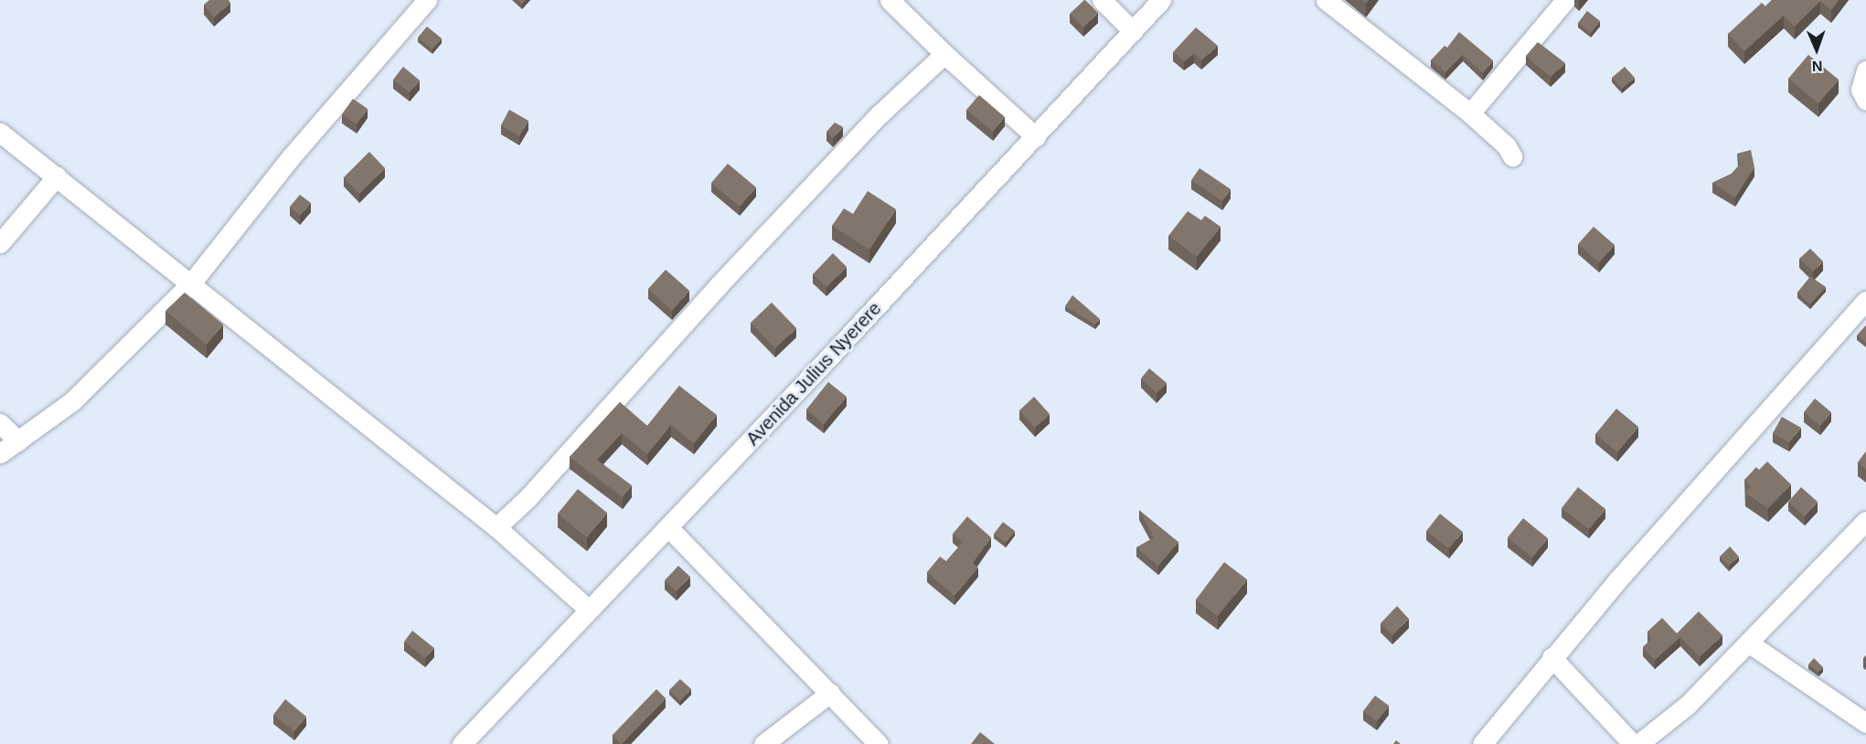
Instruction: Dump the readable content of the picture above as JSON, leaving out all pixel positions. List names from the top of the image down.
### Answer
{
  "streets": {
    "street": ["Avenida Julius Nyerere"]
  },
  "north": "bottom"
}
